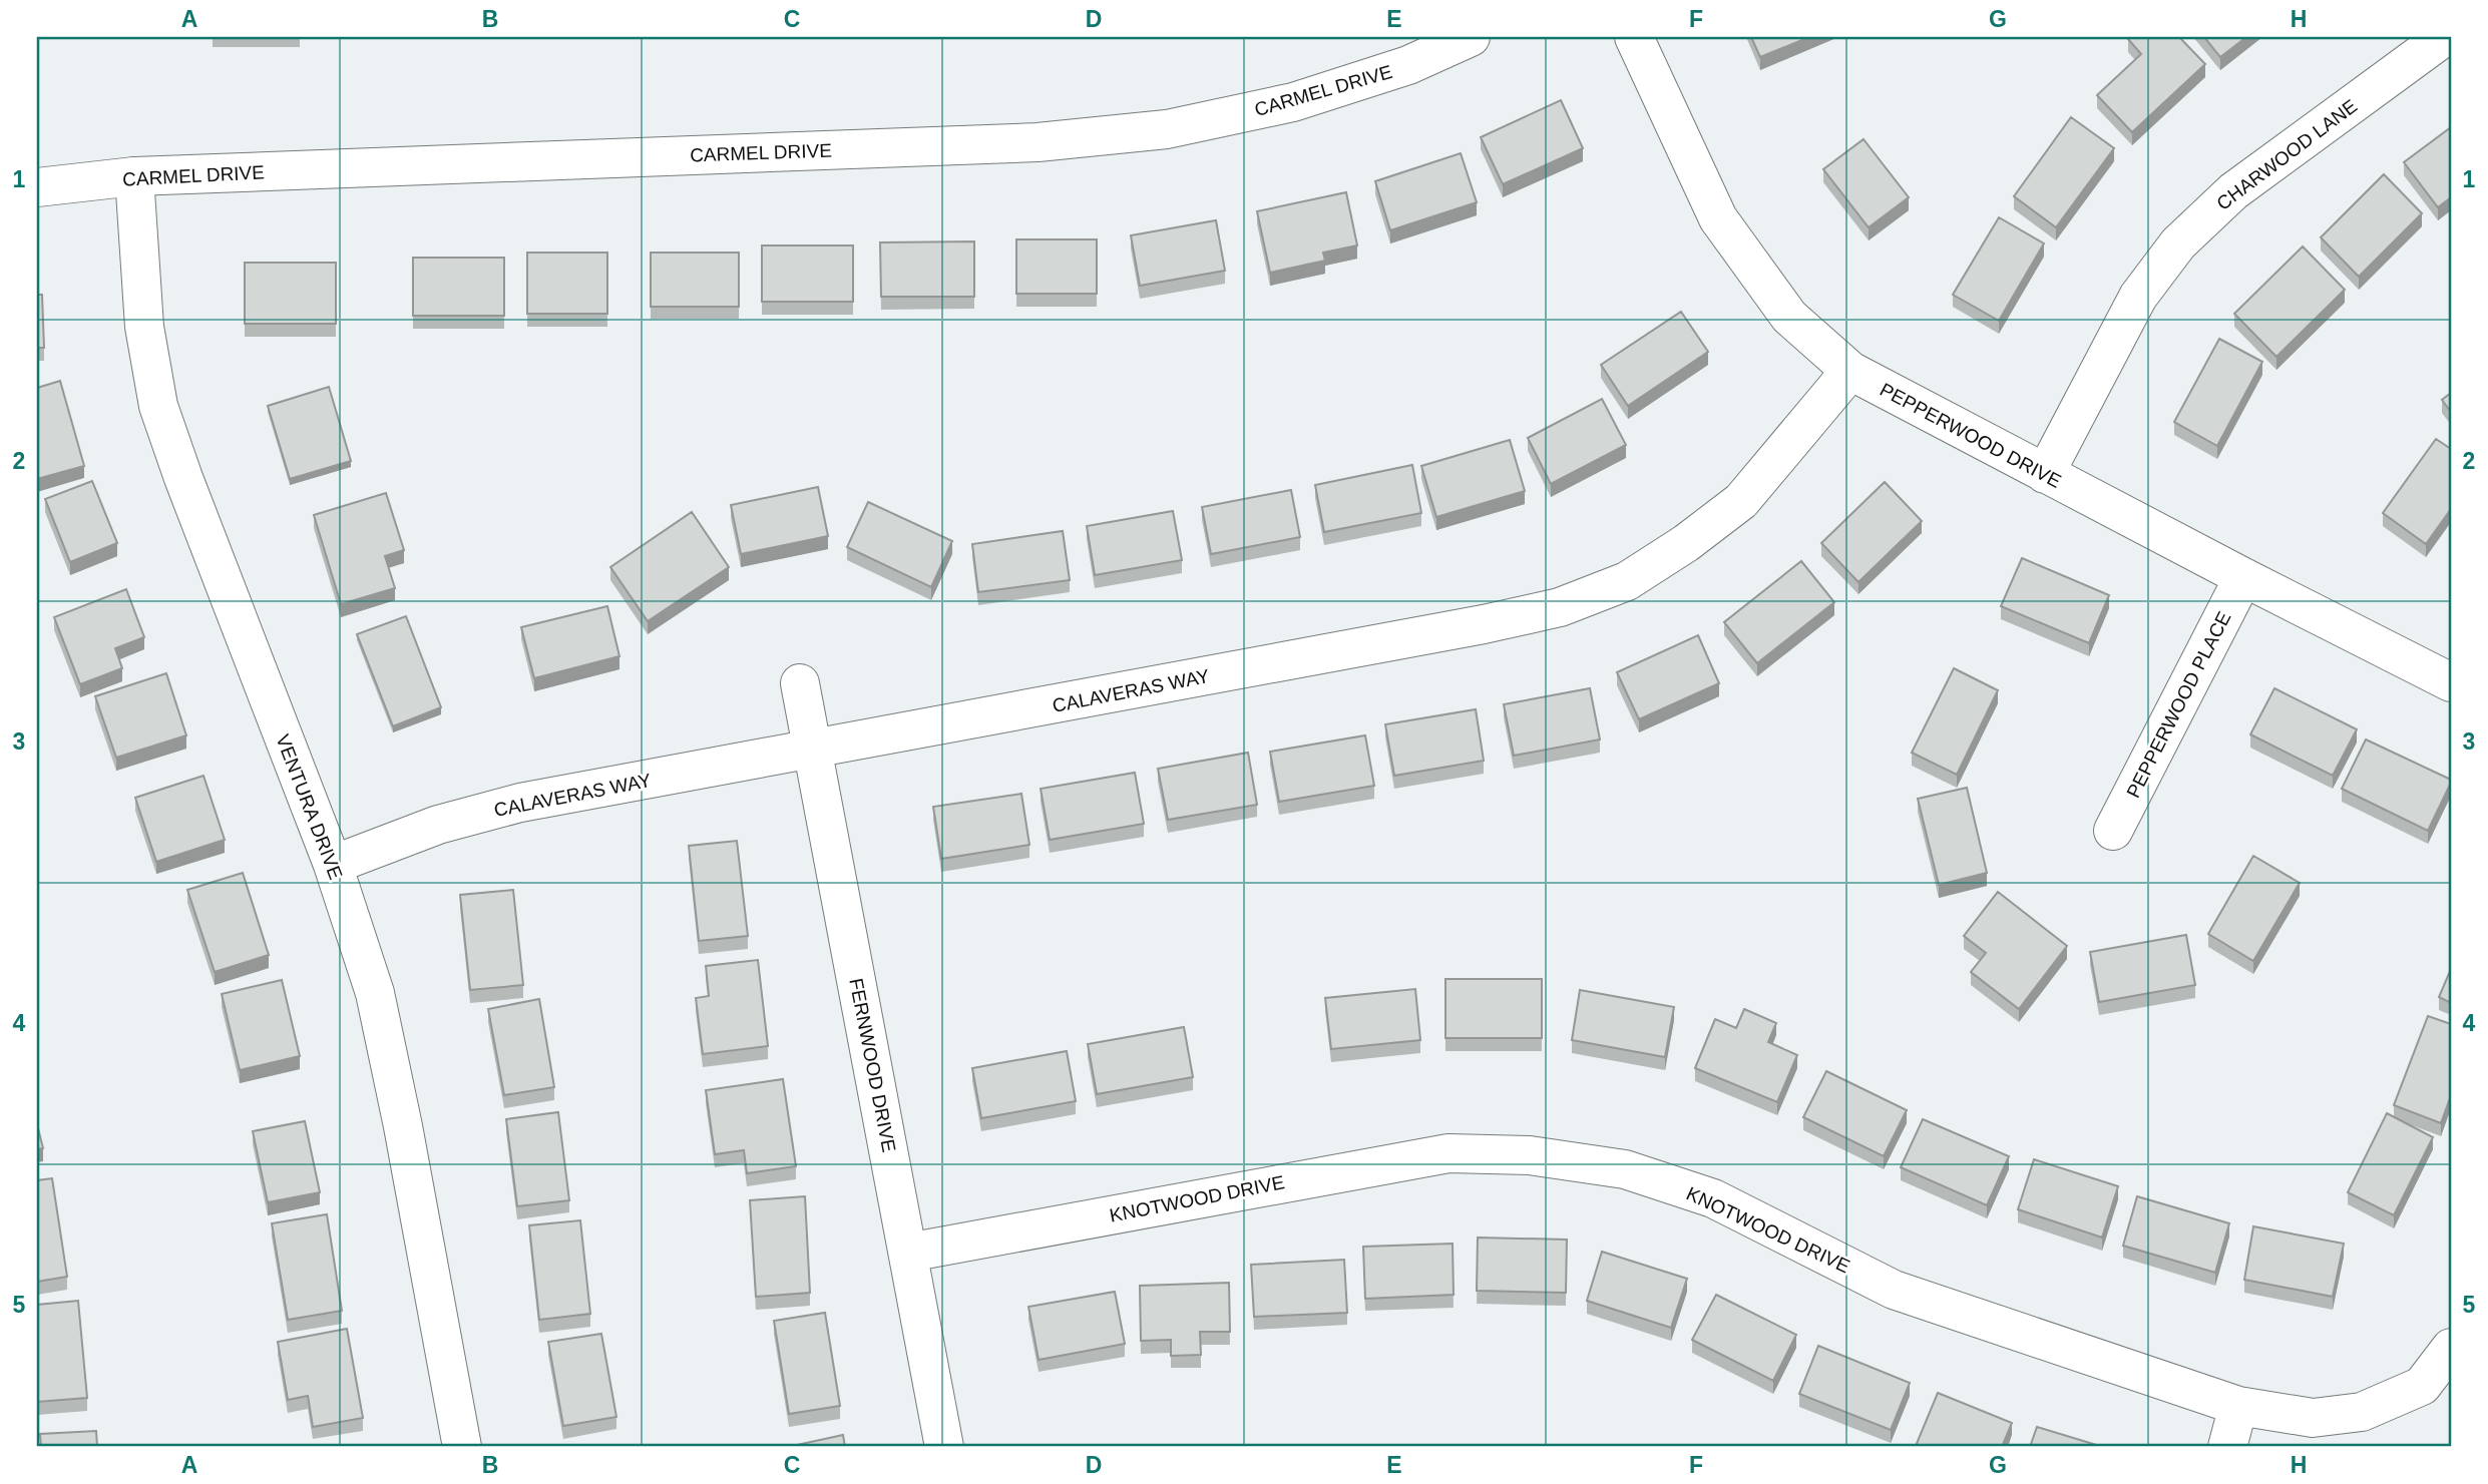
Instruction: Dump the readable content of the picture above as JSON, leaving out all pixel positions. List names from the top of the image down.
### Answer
{
  "streets": {
    "street": [
      "CARMEL DRIVE",
      "CHARWOOD LANE",
      "PEPPERWOOD DRIVE",
      "CALAVERAS WAY",
      "PEPPERWOOD PLACE",
      "VENTURA DRIVE",
      "FERNWOOD DRIVE",
      "KNOTWOOD DRIVE"
    ]
  },
  "crossings": [
    ["CARMEL DRIVE", "VENTURA DRIVE"],
    ["CHARWOOD LANE", "PEPPERWOOD DRIVE"],
    ["PEPPERWOOD DRIVE", "CALAVERAS WAY"],
    ["PEPPERWOOD DRIVE", "PEPPERWOOD PLACE"],
    ["CALAVERAS WAY", "VENTURA DRIVE"],
    ["CALAVERAS WAY", "FERNWOOD DRIVE"],
    ["FERNWOOD DRIVE", "KNOTWOOD DRIVE"]
  ],
  "grid": {
    "columns": [
      "A",
      "B",
      "C",
      "D",
      "E",
      "F",
      "G",
      "H"
    ],
    "rows": [
      "1",
      "2",
      "3",
      "4",
      "5"
    ]
  }
}
